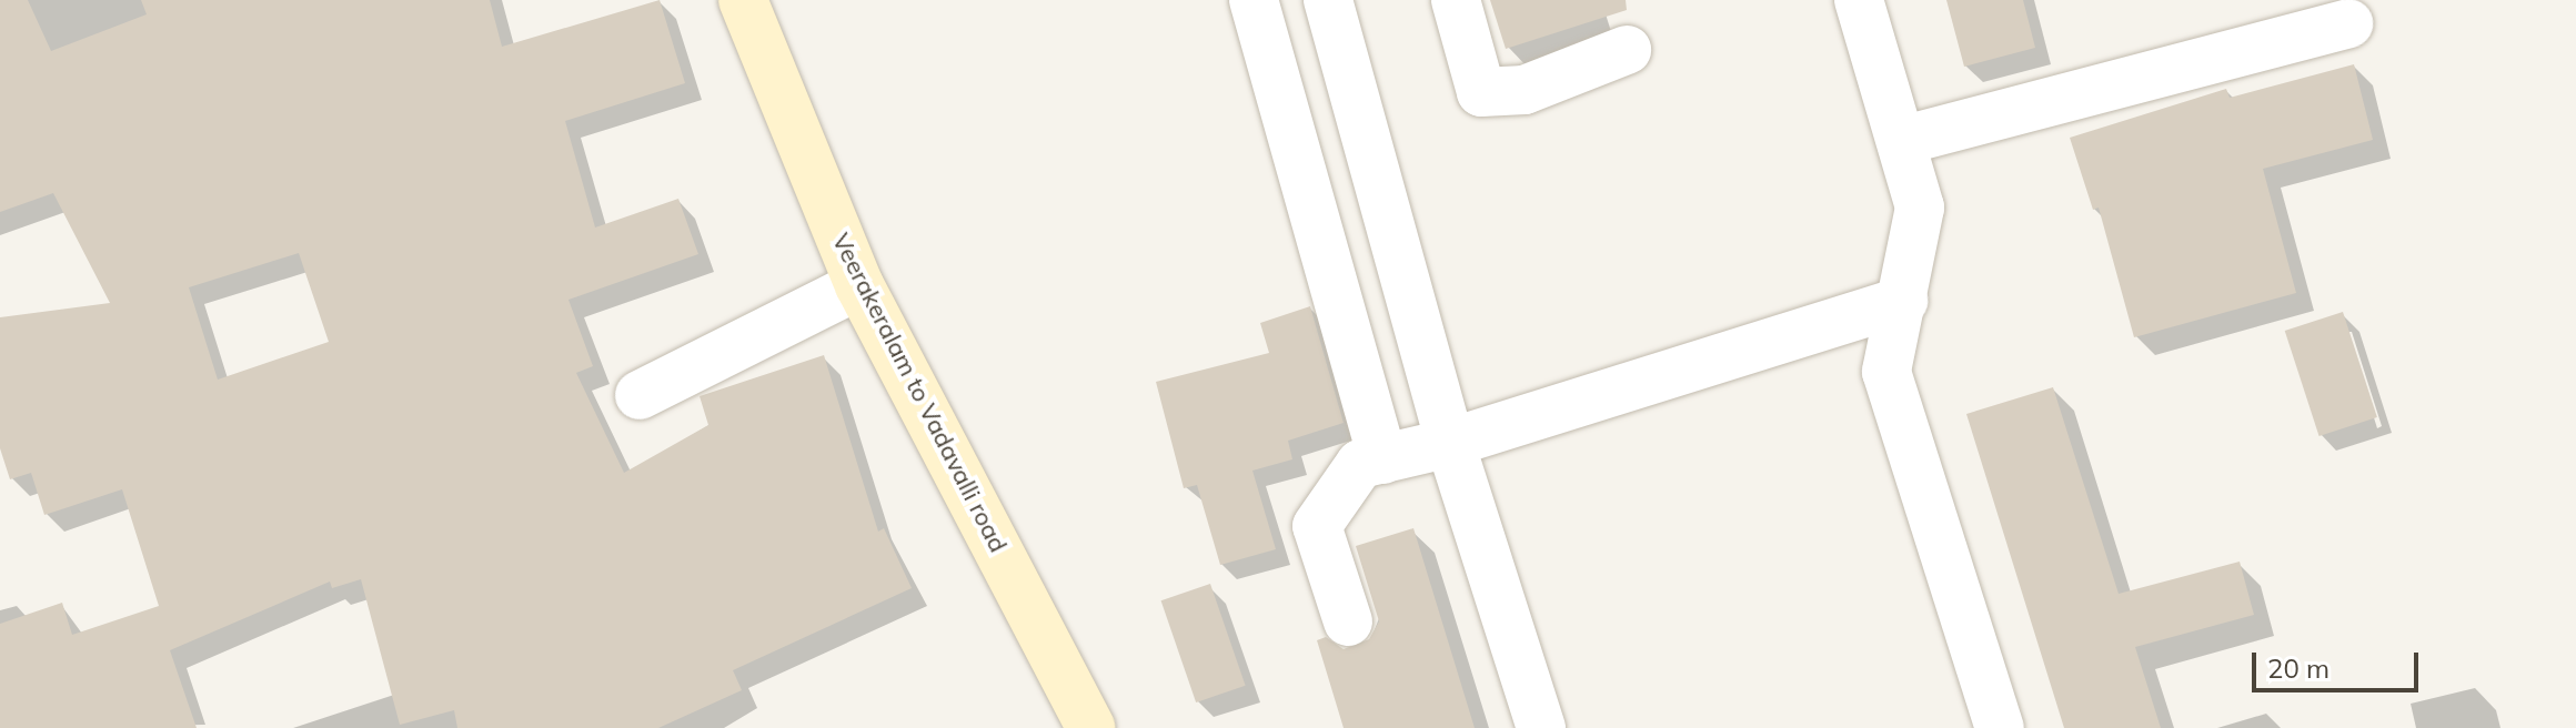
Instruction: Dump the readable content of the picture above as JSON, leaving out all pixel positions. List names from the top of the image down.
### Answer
{
  "streets": {
    "street": ["Veerakeralam to Vadavalli road"]
  },
  "scale_bar": "20 m"
}
